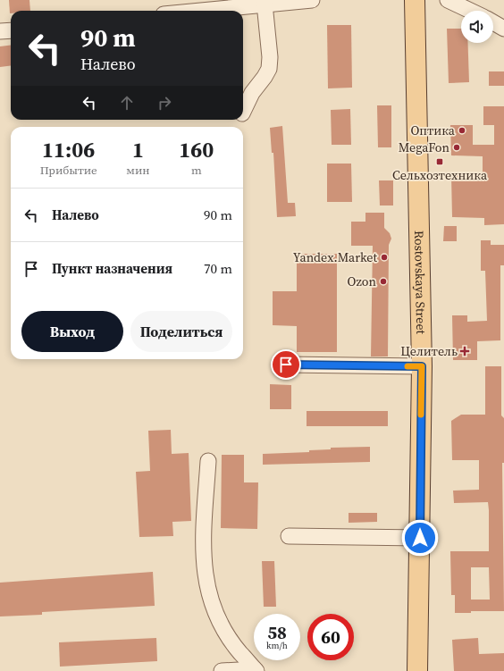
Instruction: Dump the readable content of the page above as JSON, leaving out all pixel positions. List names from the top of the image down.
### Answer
{
  "streets": {
    "main road": ["Rostovskaya Street"]
  },
  "places": {
    "other": [
      "Оптика",
      "MegaFon",
      "Yandex.Market",
      "Ozon"
    ],
    "transit": ["Сельхозтехника"],
    "health": ["Целитель"]
  },
  "page": {
    "turn": ["90 m", "Налево"],
    "eta": [
      "11:06",
      "Прибытие",
      "1",
      "мин",
      "160",
      "m"
    ],
    "list": [
      {
        "name": "Налево",
        "value": "90 m"
      },
      {
        "name": "Пункт назначения",
        "value": "70 m"
      }
    ],
    "buttons": ["Выход", "Поделиться"],
    "speed": "58 km/h",
    "limit": "60"
  }
}
